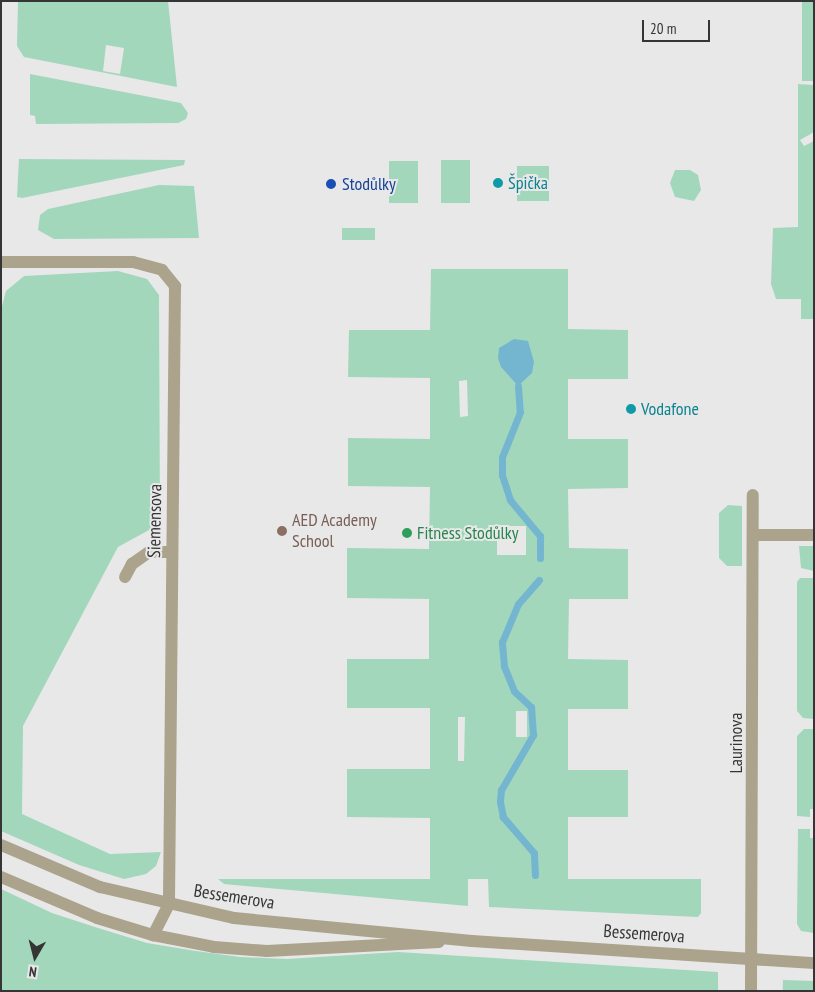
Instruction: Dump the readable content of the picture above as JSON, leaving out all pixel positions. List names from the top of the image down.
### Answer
{
  "streets": {
    "street": ["Siemensova", "Laurinova", "Bessemerova"]
  },
  "crossings": [
    ["Siemensova", "Bessemerova"],
    ["Laurinova", "Bessemerova"]
  ],
  "places": [
    "Špička",
    "Stodůlky",
    "Vodafone",
    "AED Academy School",
    "Fitness Stodůlky"
  ],
  "scale_bar": "20 m",
  "north": "bottom"
}
